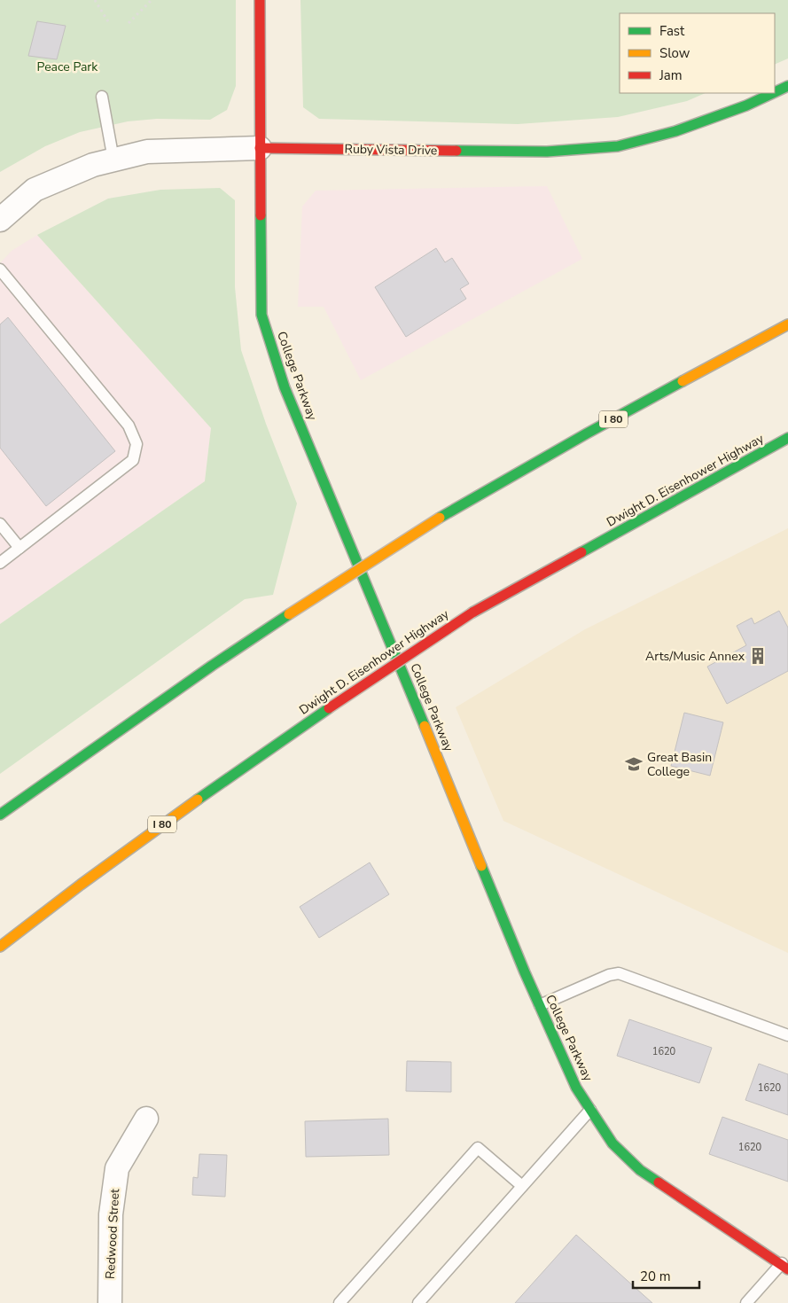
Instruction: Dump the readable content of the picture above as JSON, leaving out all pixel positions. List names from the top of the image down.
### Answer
{
  "streets": {
    "main road": [
      "Ruby Vista Drive",
      "College Parkway",
      "I 80",
      "Dwight D. Eisenhower Highway"
    ],
    "street": ["Redwood Street"]
  },
  "crossings": [
    ["Ruby Vista Drive", "College Parkway"]
  ],
  "parks": ["Peace Park"],
  "places": {
    "building": ["Arts/Music Annex"],
    "school or university": ["Great Basin College"]
  },
  "house_numbers": ["1620", "1620", "1620"],
  "legend": ["Fast", "Slow", "Jam"],
  "scale_bar": "20 m"
}
